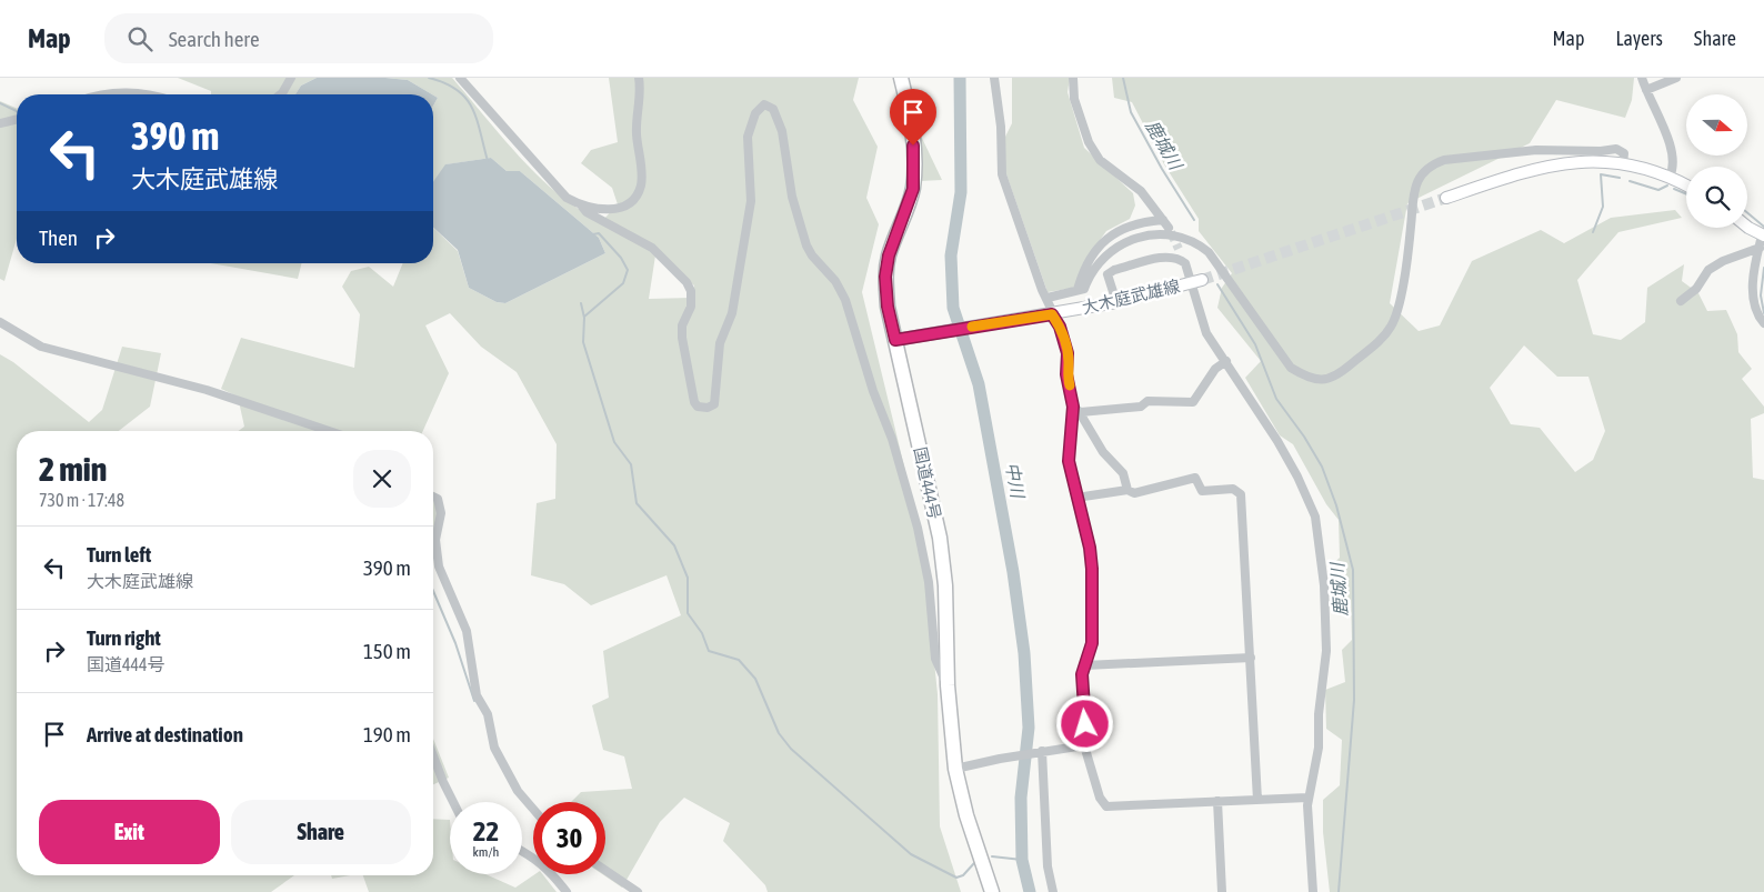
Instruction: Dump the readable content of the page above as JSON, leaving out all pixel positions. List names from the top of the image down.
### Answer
{
  "streets": {
    "highway": ["国道444号"],
    "main road": ["大木庭武雄線"]
  },
  "crossings": [
    ["大木庭武雄線", "国道444号"]
  ],
  "water": ["鹿城川", "中川"],
  "north": "right",
  "page": {
    "header": "Map",
    "search": "Search here",
    "nav": ["Map", "Layers", "Share"],
    "turn": ["390 m", "大木庭武雄線"],
    "then": "Then",
    "heading": ["2 min", "730 m · 17:48"],
    "list": [
      {
        "name": "Turn left",
        "note": "大木庭武雄線",
        "value": "390 m"
      },
      {
        "name": "Turn right",
        "note": "国道444号",
        "value": "150 m"
      },
      {
        "name": "Arrive at destination",
        "value": "190 m"
      }
    ],
    "buttons": ["Exit", "Share"],
    "speed": "22 km/h",
    "limit": "30"
  }
}
